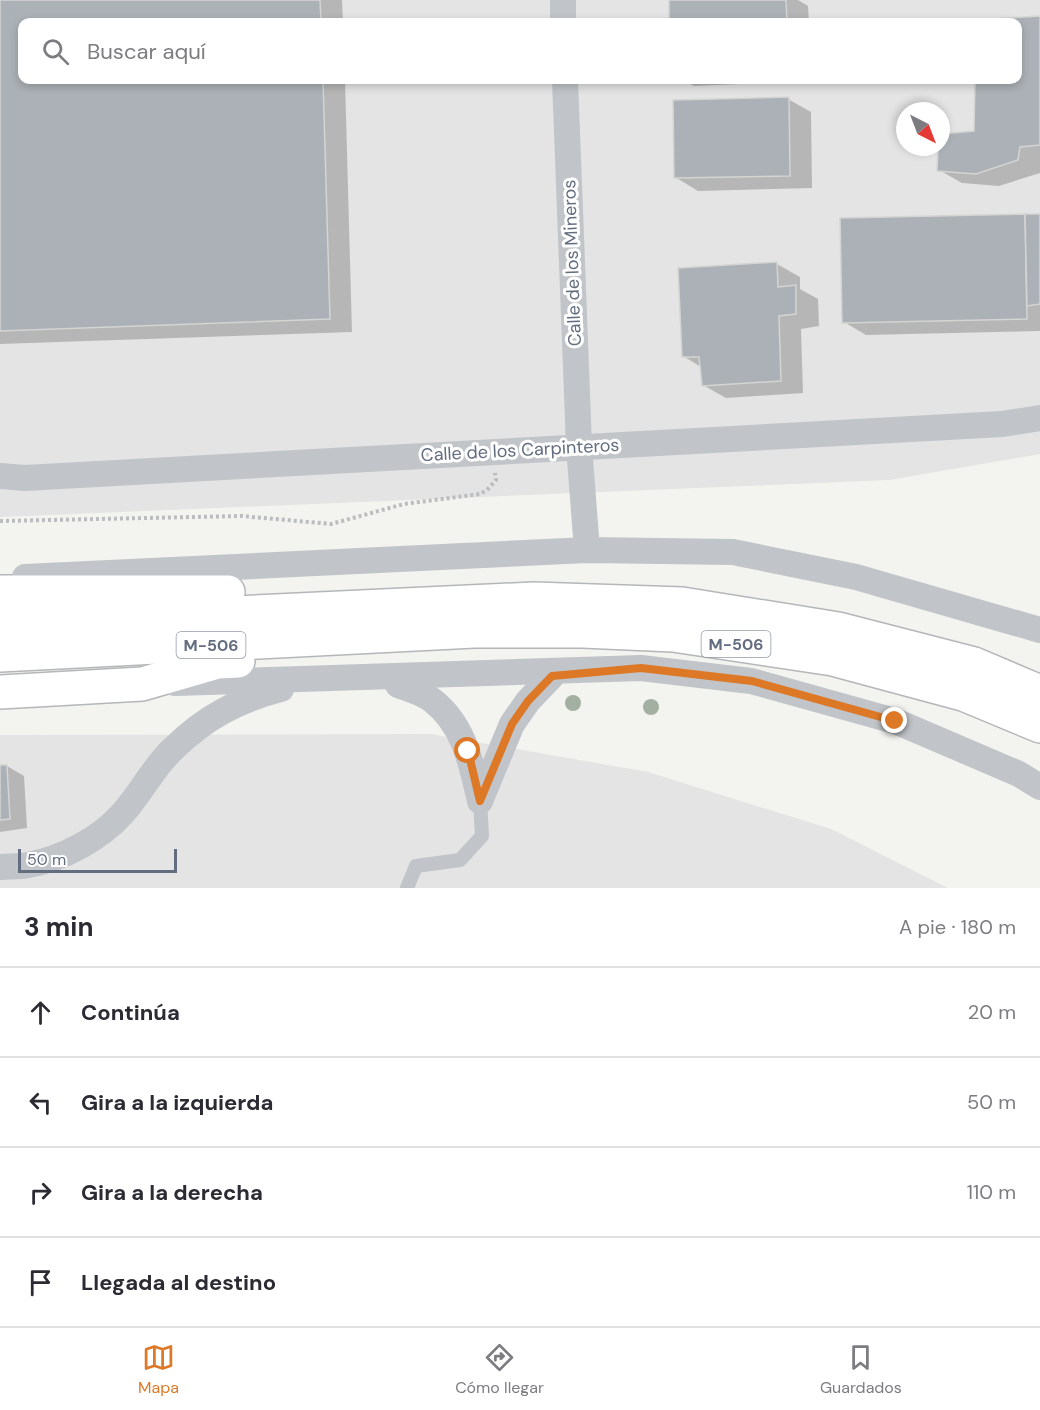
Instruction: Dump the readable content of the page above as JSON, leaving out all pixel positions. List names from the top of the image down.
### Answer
{
  "streets": {
    "highway": ["M-506"],
    "street": ["Calle de los Mineros", "Calle de los Carpinteros"]
  },
  "crossings": [
    ["Calle de los Mineros", "Calle de los Carpinteros"]
  ],
  "scale_bar": "50 m",
  "north": "bottom right",
  "page": {
    "search": "Buscar aquí",
    "scale": "50 m",
    "heading": ["3 min", "A pie · 180 m"],
    "list": [
      ["Continúa", "20 m"],
      ["Gira a la izquierda", "50 m"],
      ["Gira a la derecha", "110 m"],
      "Llegada al destino"
    ],
    "nav": ["Mapa", "Cómo llegar", "Guardados"]
  }
}
